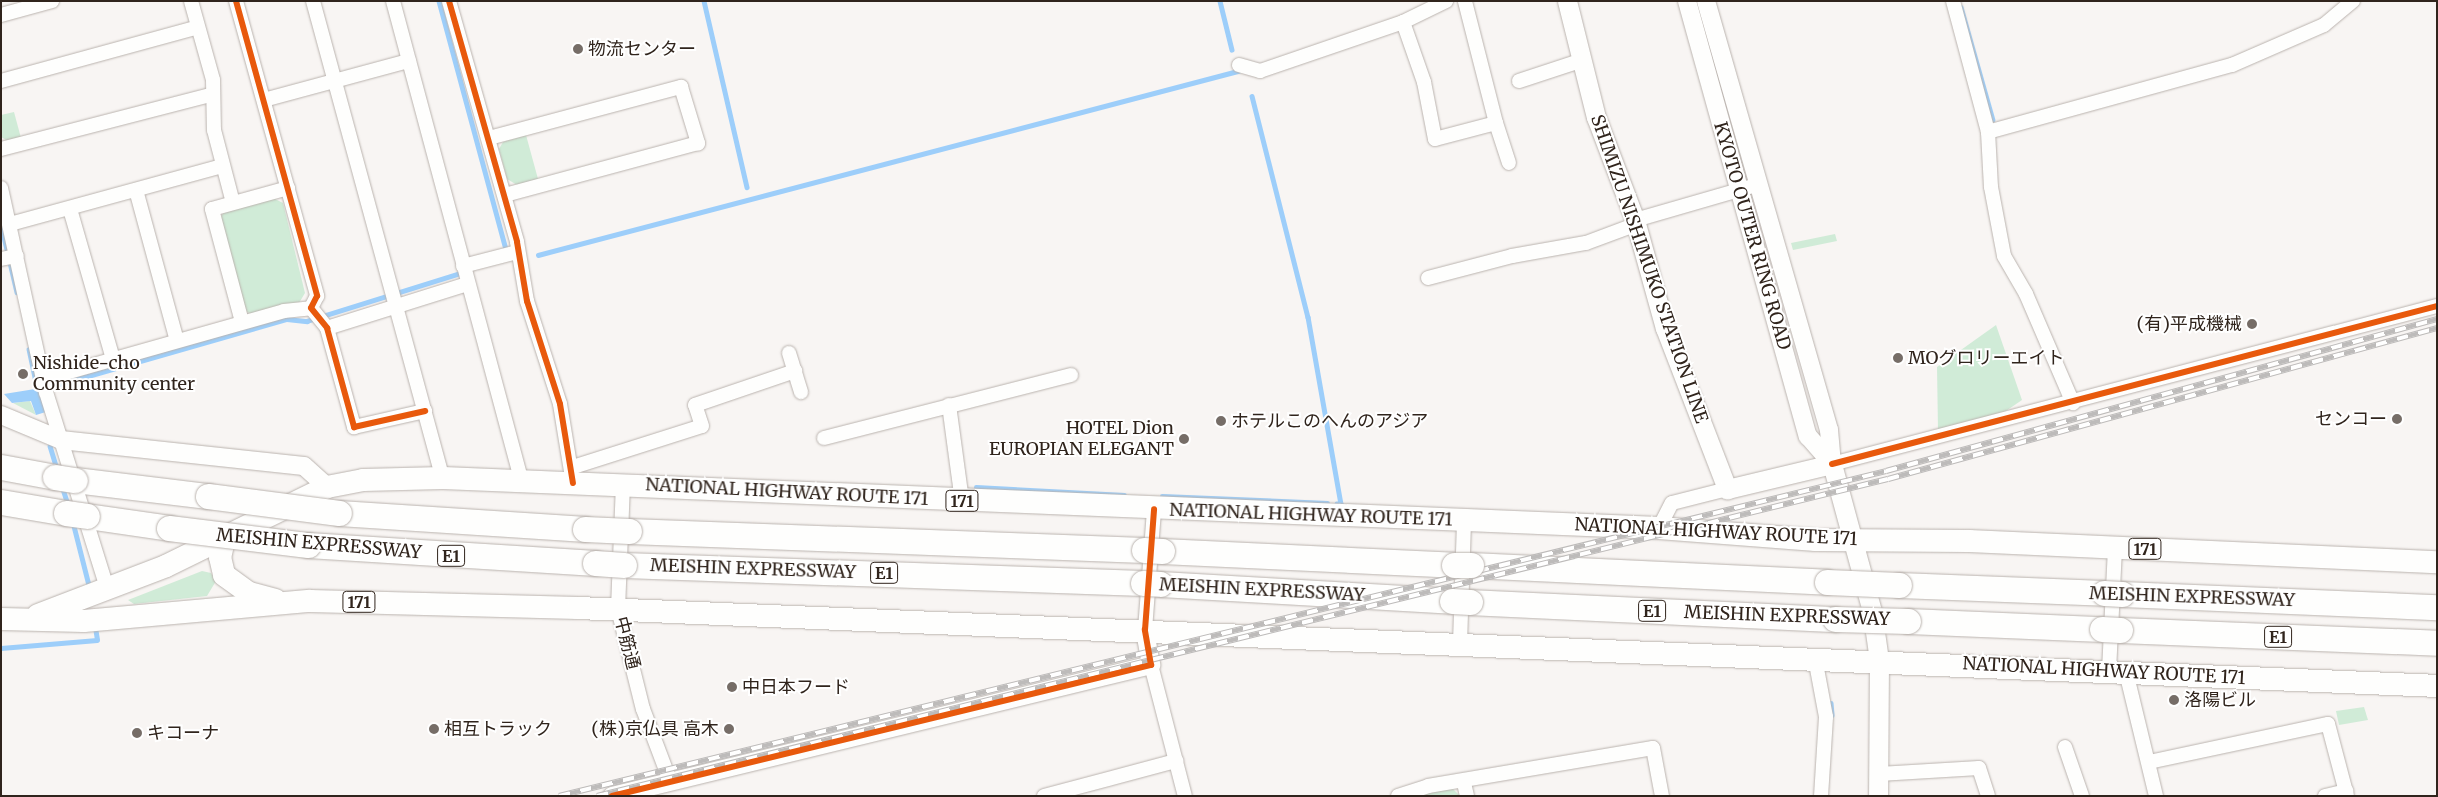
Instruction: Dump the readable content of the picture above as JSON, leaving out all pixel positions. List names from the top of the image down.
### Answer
{
  "streets": {
    "highway": [
      "NATIONAL HIGHWAY ROUTE 171",
      "171",
      "MEISHIN EXPRESSWAY",
      "E1"
    ],
    "main road": ["KYOTO OUTER RING ROAD", "SHIMIZU NISHIMUKO STATION LINE"],
    "street": ["中筋通"]
  },
  "crossings": [
    ["KYOTO OUTER RING ROAD", "NATIONAL HIGHWAY ROUTE 171"],
    ["NATIONAL HIGHWAY ROUTE 171", "中筋通"]
  ],
  "places": [
    "物流センター",
    "(有)平成機械",
    "MOグロリーエイト",
    "Nishide-cho Community center",
    "センコー",
    "ホテルこのへんのアジア",
    "HOTEL Dion EUROPIAN ELEGANT",
    "中日本フード",
    "洛陽ビル",
    "相互トラック",
    "(株)京仏具 高木",
    "キコーナ"
  ]
}
